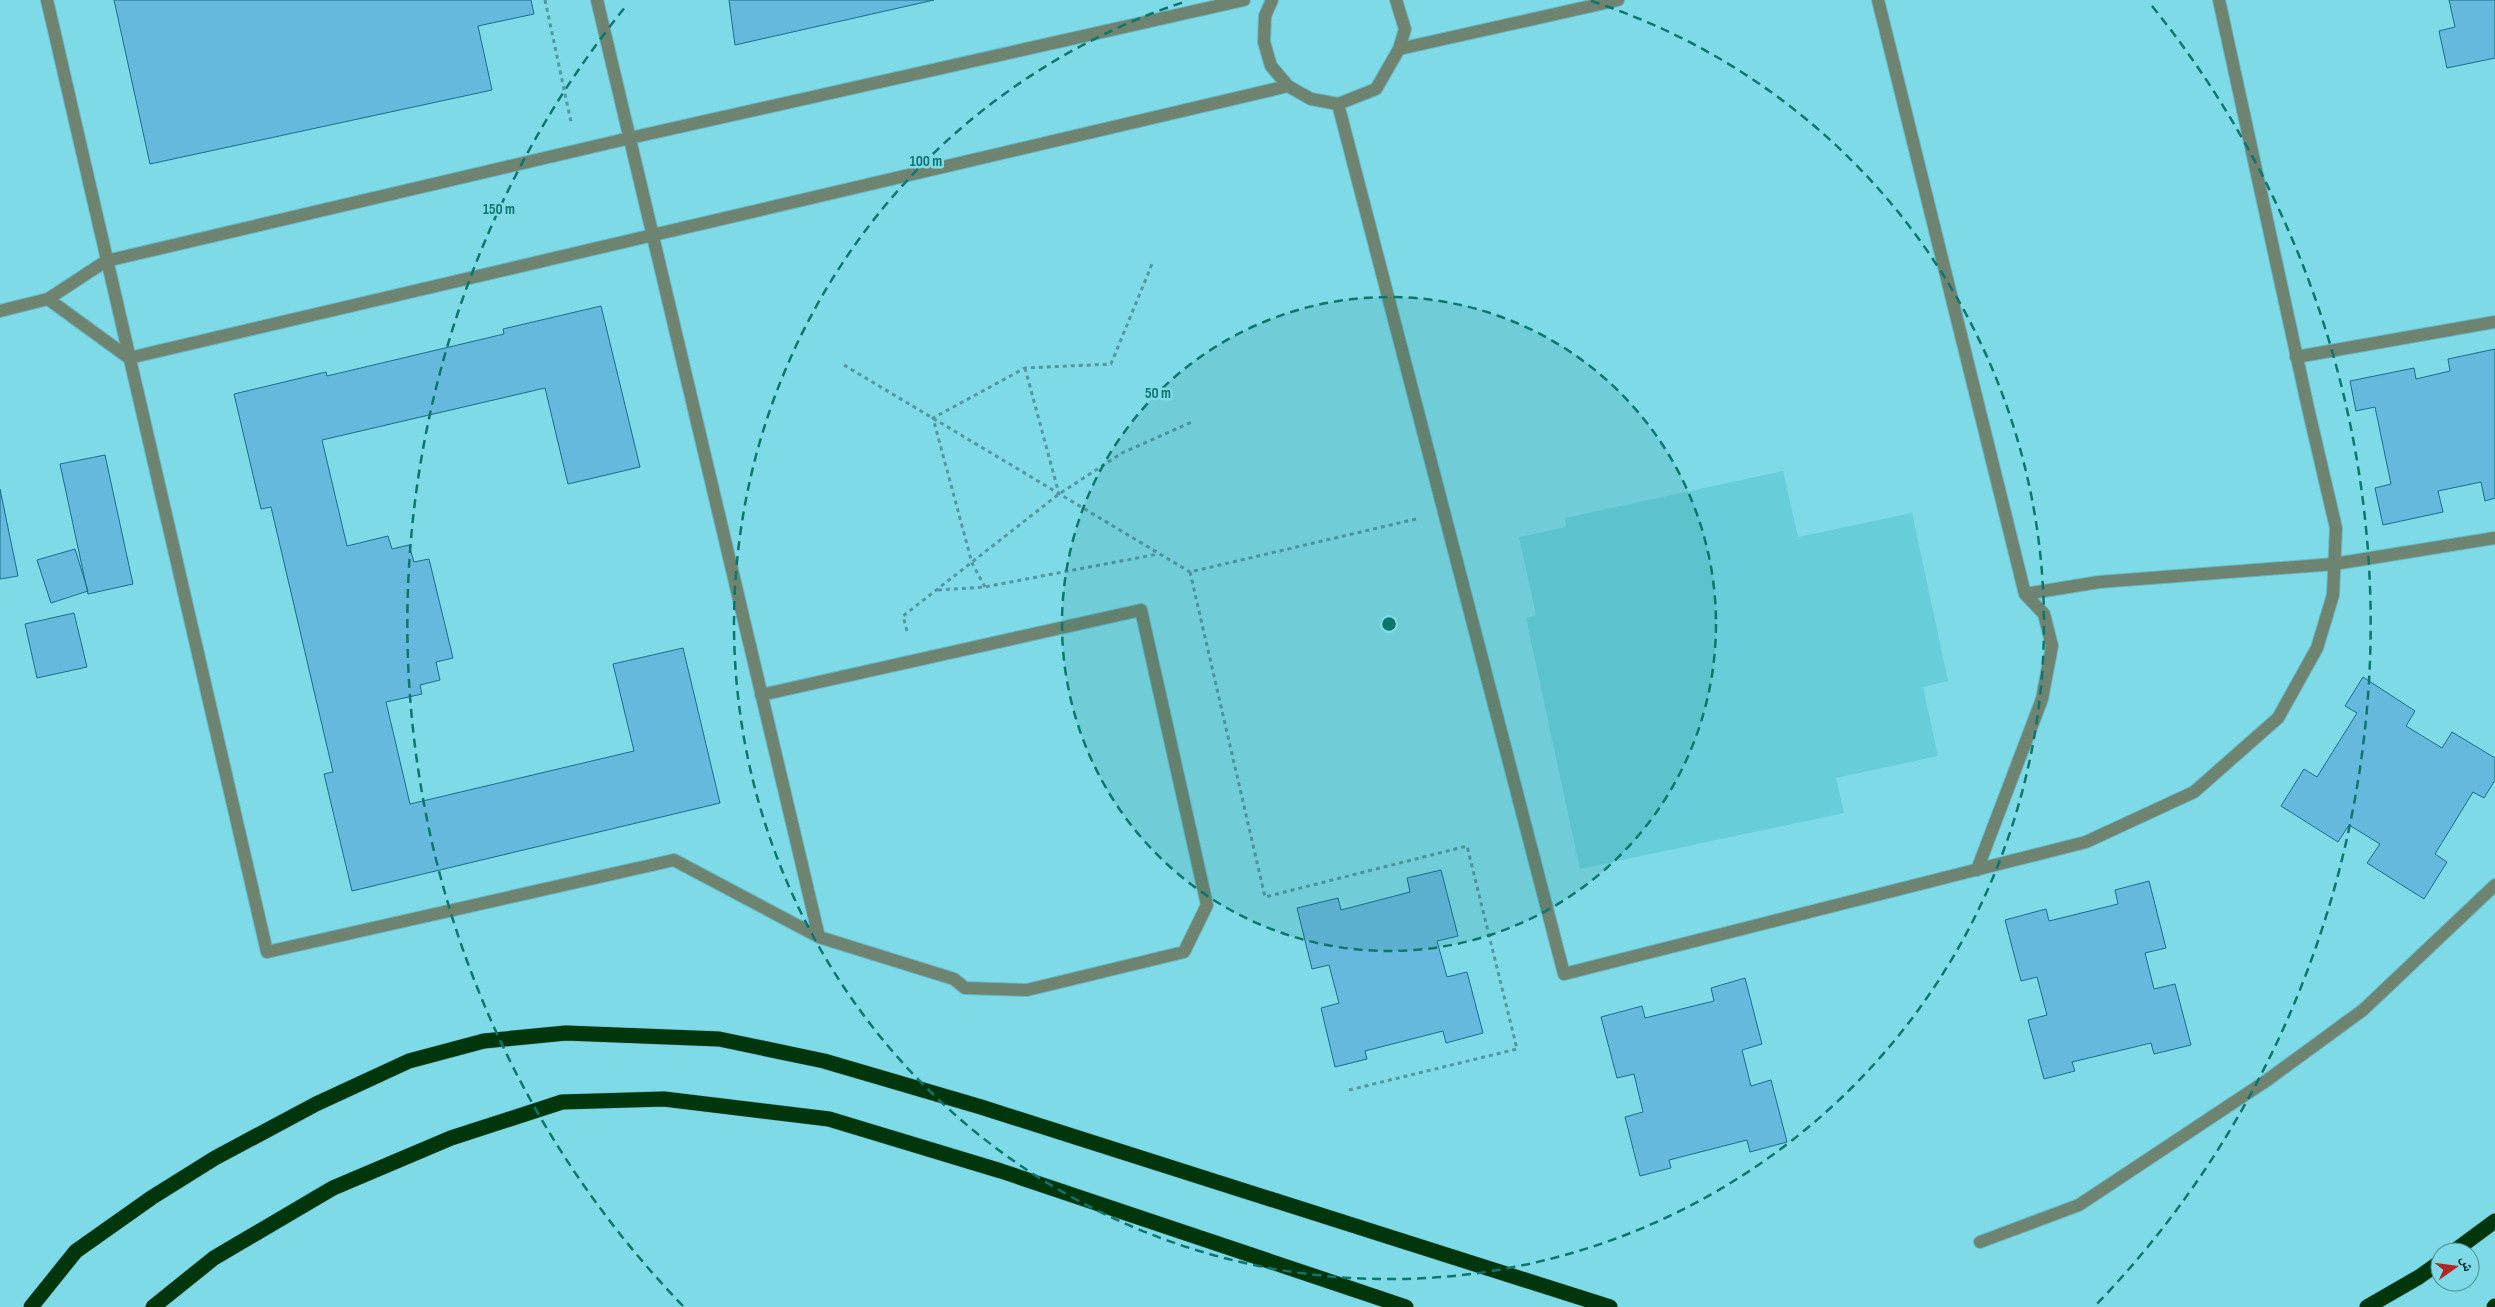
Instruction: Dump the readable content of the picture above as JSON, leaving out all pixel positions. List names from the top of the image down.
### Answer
{
  "north": "right",
  "rings": ["100 m", "150 m", "50 m"]
}
